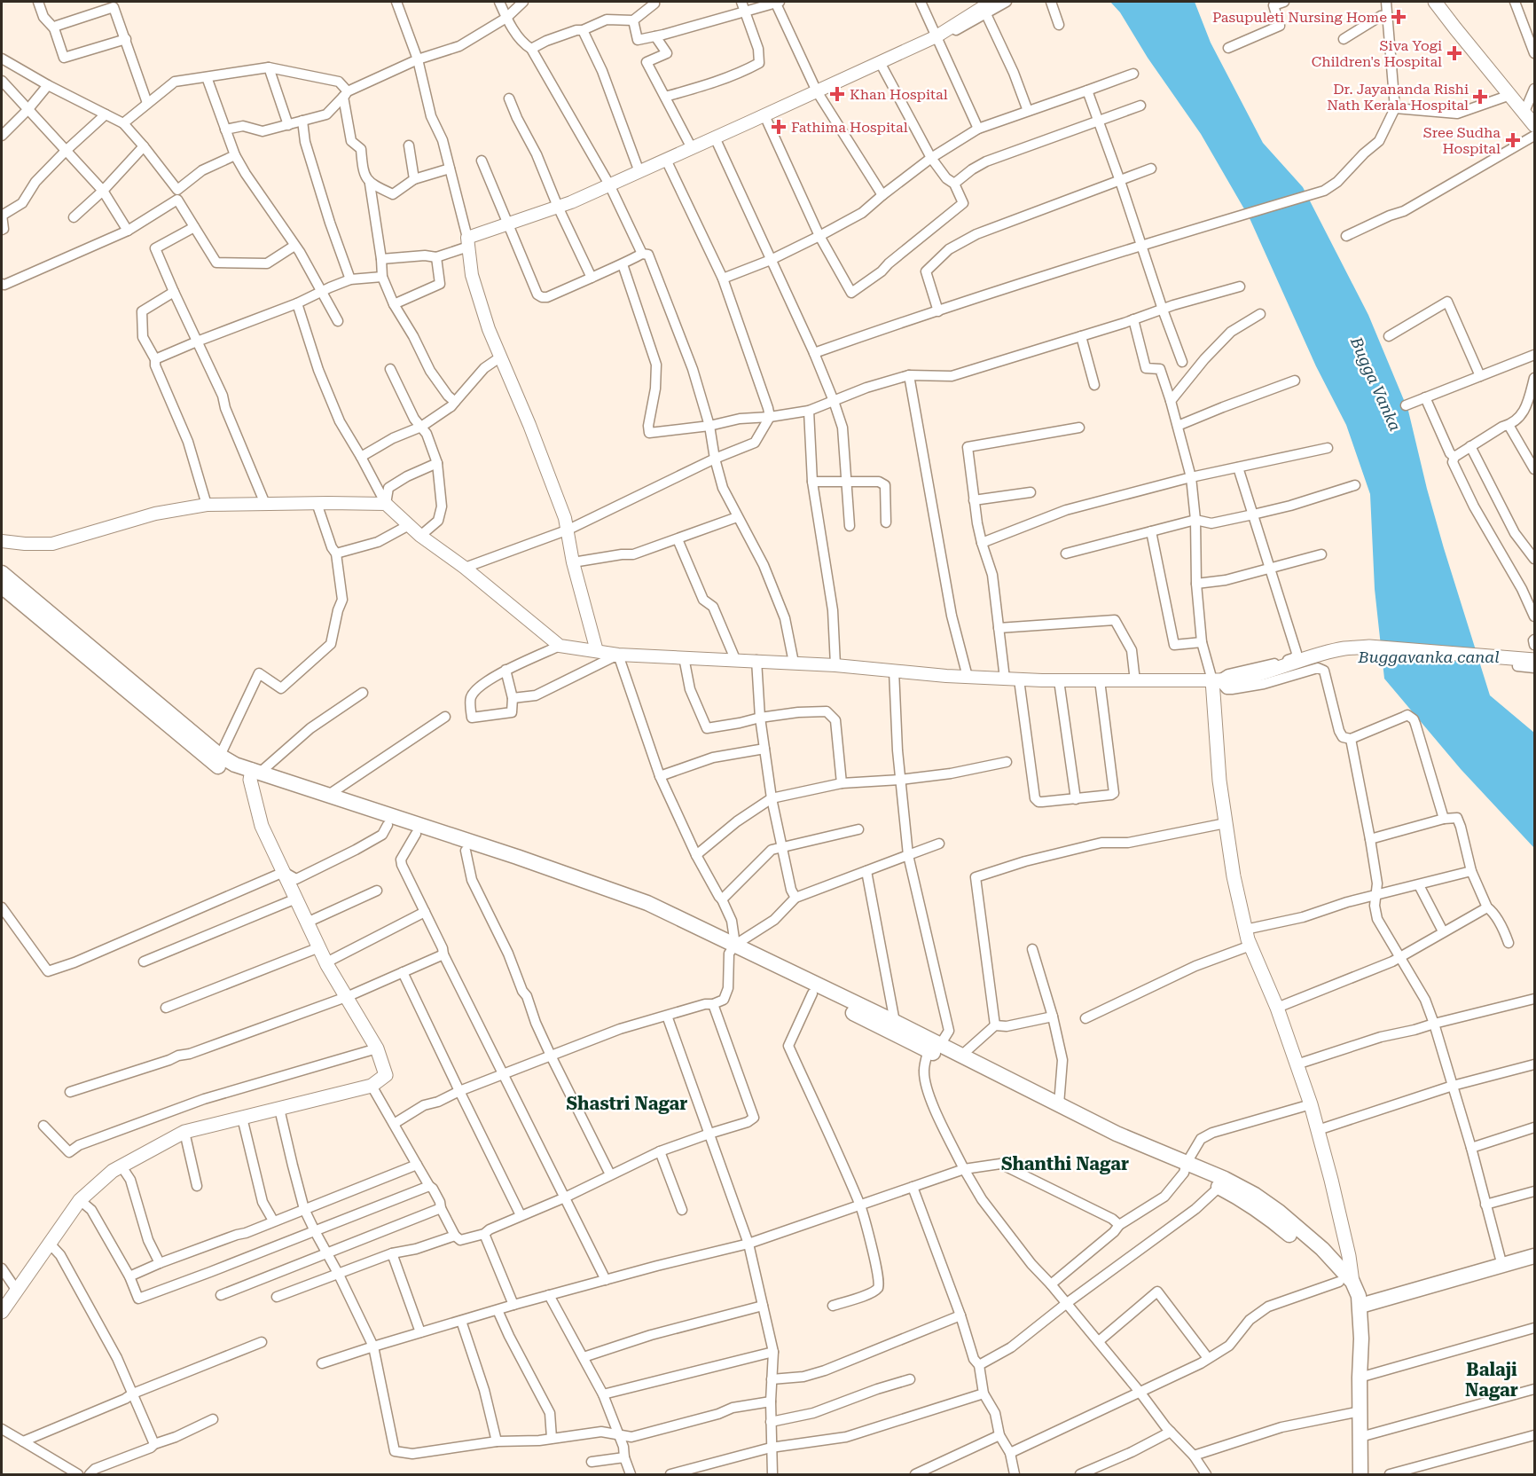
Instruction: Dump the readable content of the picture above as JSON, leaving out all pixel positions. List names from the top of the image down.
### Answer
{
  "districts": ["Shastri Nagar", "Shanthi Nagar", "Balaji Nagar"],
  "water": ["Bugga Vanka", "Buggavanka canal"],
  "places": {
    "health": [
      "Pasupuleti Nursing Home",
      "Siva Yogi Children's Hospital",
      "Khan Hospital",
      "Dr. Jayananda Rishi Nath Kerala Hospital",
      "Fathima Hospital",
      "Sree Sudha Hospital"
    ]
  }
}
